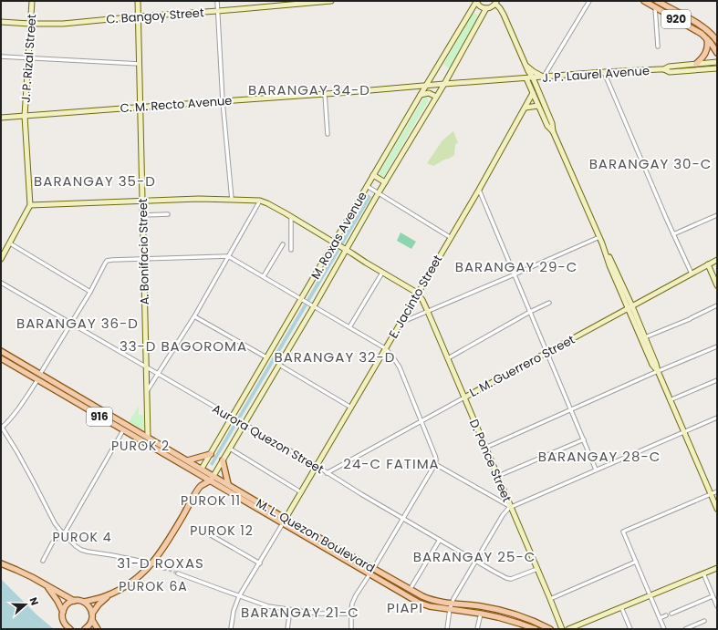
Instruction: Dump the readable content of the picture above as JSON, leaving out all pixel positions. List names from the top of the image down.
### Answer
{
  "streets": {
    "main road": [
      "C. Bangoy Street",
      "920",
      "J. P. Rizal Street",
      "J. P. Laurel Avenue",
      "C. M. Recto Avenue",
      "M. Roxas Avenue",
      "A. Bonifacio Street",
      "E. Jacinto Street",
      "L. M. Guerrero Street",
      "916",
      "D. Ponce Street",
      "M. L. Quezon Boulevard"
    ],
    "street": ["Aurora Quezon Street"]
  },
  "crossings": [
    ["C. Bangoy Street", "J. P. Rizal Street"],
    ["C. Bangoy Street", "A. Bonifacio Street"],
    ["J. P. Rizal Street", "C. M. Recto Avenue"],
    ["J. P. Laurel Avenue", "C. M. Recto Avenue"],
    ["C. M. Recto Avenue", "M. Roxas Avenue"],
    ["C. M. Recto Avenue", "A. Bonifacio Street"],
    ["M. Roxas Avenue", "Aurora Quezon Street"],
    ["M. Roxas Avenue", "M. L. Quezon Boulevard"],
    ["A. Bonifacio Street", "Aurora Quezon Street"],
    ["A. Bonifacio Street", "M. L. Quezon Boulevard"],
    ["E. Jacinto Street", "Aurora Quezon Street"],
    ["E. Jacinto Street", "D. Ponce Street"],
    ["E. Jacinto Street", "M. L. Quezon Boulevard"],
    ["L. M. Guerrero Street", "Aurora Quezon Street"],
    ["L. M. Guerrero Street", "D. Ponce Street"],
    ["Aurora Quezon Street", "D. Ponce Street"]
  ],
  "districts": [
    "BARANGAY 34-D",
    "BARANGAY 30-C",
    "BARANGAY 35-D",
    "BARANGAY 29-C",
    "BARANGAY 36-D",
    "33-D BAGOROMA",
    "BARANGAY 32-D",
    "PUROK 2",
    "BARANGAY 28-C",
    "24-C FATIMA",
    "PUROK 11",
    "PUROK 12",
    "PUROK 4",
    "BARANGAY 25-C",
    "31-D ROXAS",
    "PUROK 6A",
    "PIAPI",
    "BARANGAY 21-C"
  ],
  "north": "right"
}
